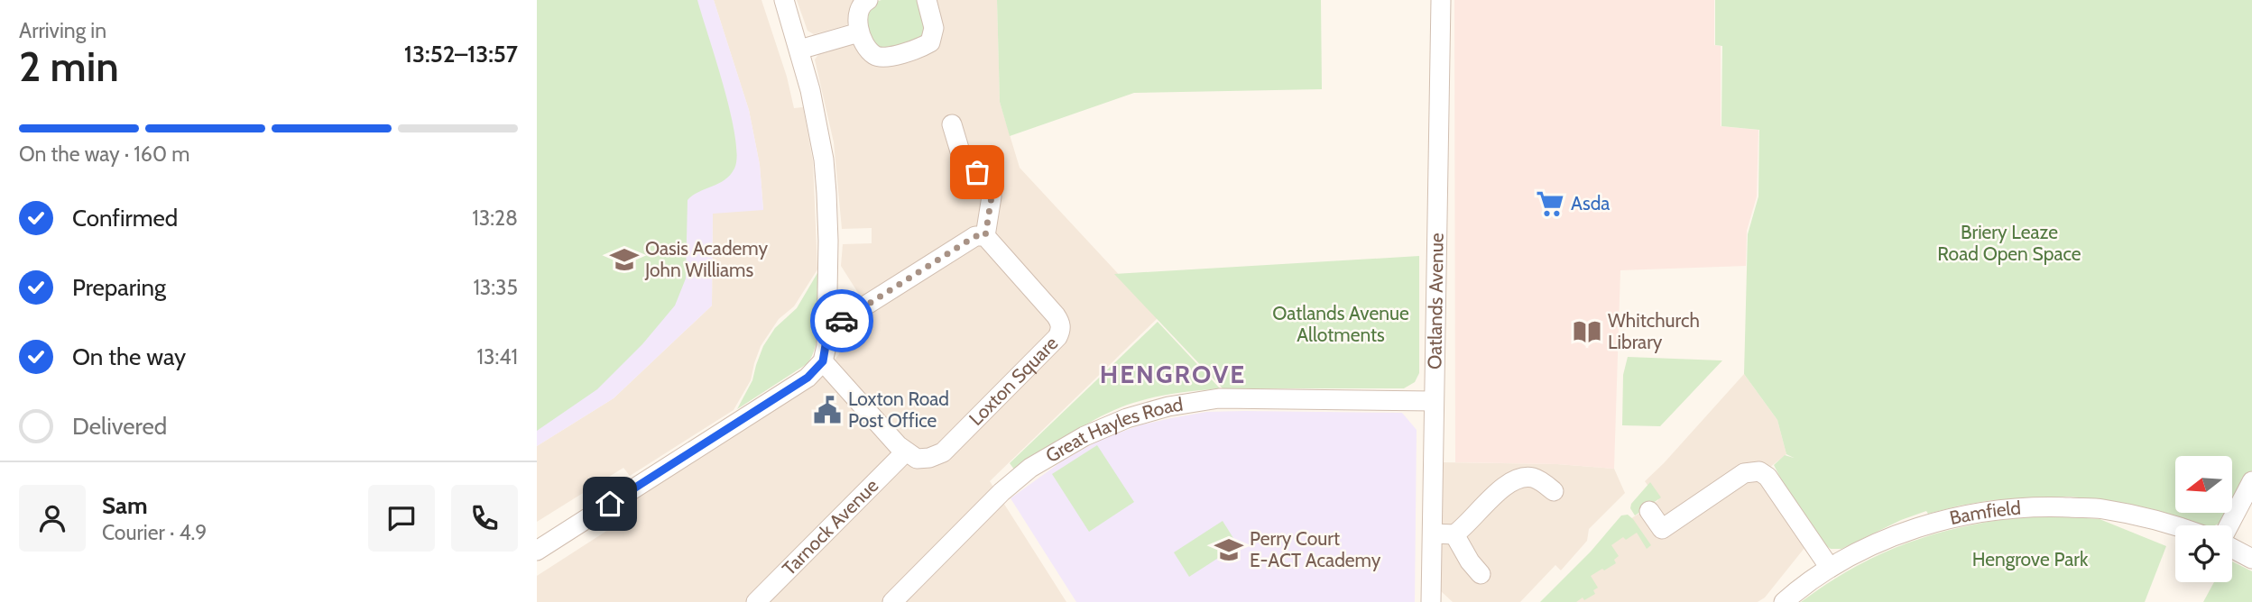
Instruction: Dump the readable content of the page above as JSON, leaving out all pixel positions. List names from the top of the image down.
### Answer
{
  "streets": {
    "street": [
      "Oatlands Avenue",
      "Loxton Square",
      "Great Hayles Road",
      "Bamfield",
      "Tarnock Avenue"
    ]
  },
  "crossings": [
    ["Oatlands Avenue", "Great Hayles Road"],
    ["Loxton Square", "Tarnock Avenue"]
  ],
  "districts": ["HENGROVE"],
  "parks": ["Briery Leaze Road Open Space", "Oatlands Avenue Allotments", "Hengrove Park"],
  "places": {
    "supermarket": ["Asda"],
    "school or university": ["Oasis Academy John Williams", "Perry Court E-ACT Academy"],
    "library": ["Whitchurch Library"],
    "public building": ["Loxton Road Post Office"]
  },
  "north": "left",
  "page": {
    "heading": ["2 min", "Arriving in", "13:52–13:57"],
    "panel": ["Sam", "Courier · 4.9"],
    "bar": "On the way · 160 m",
    "list": [
      ["Confirmed", "13:28"],
      ["Preparing", "13:35"],
      ["On the way", "13:41"],
      "Delivered"
    ]
  }
}
